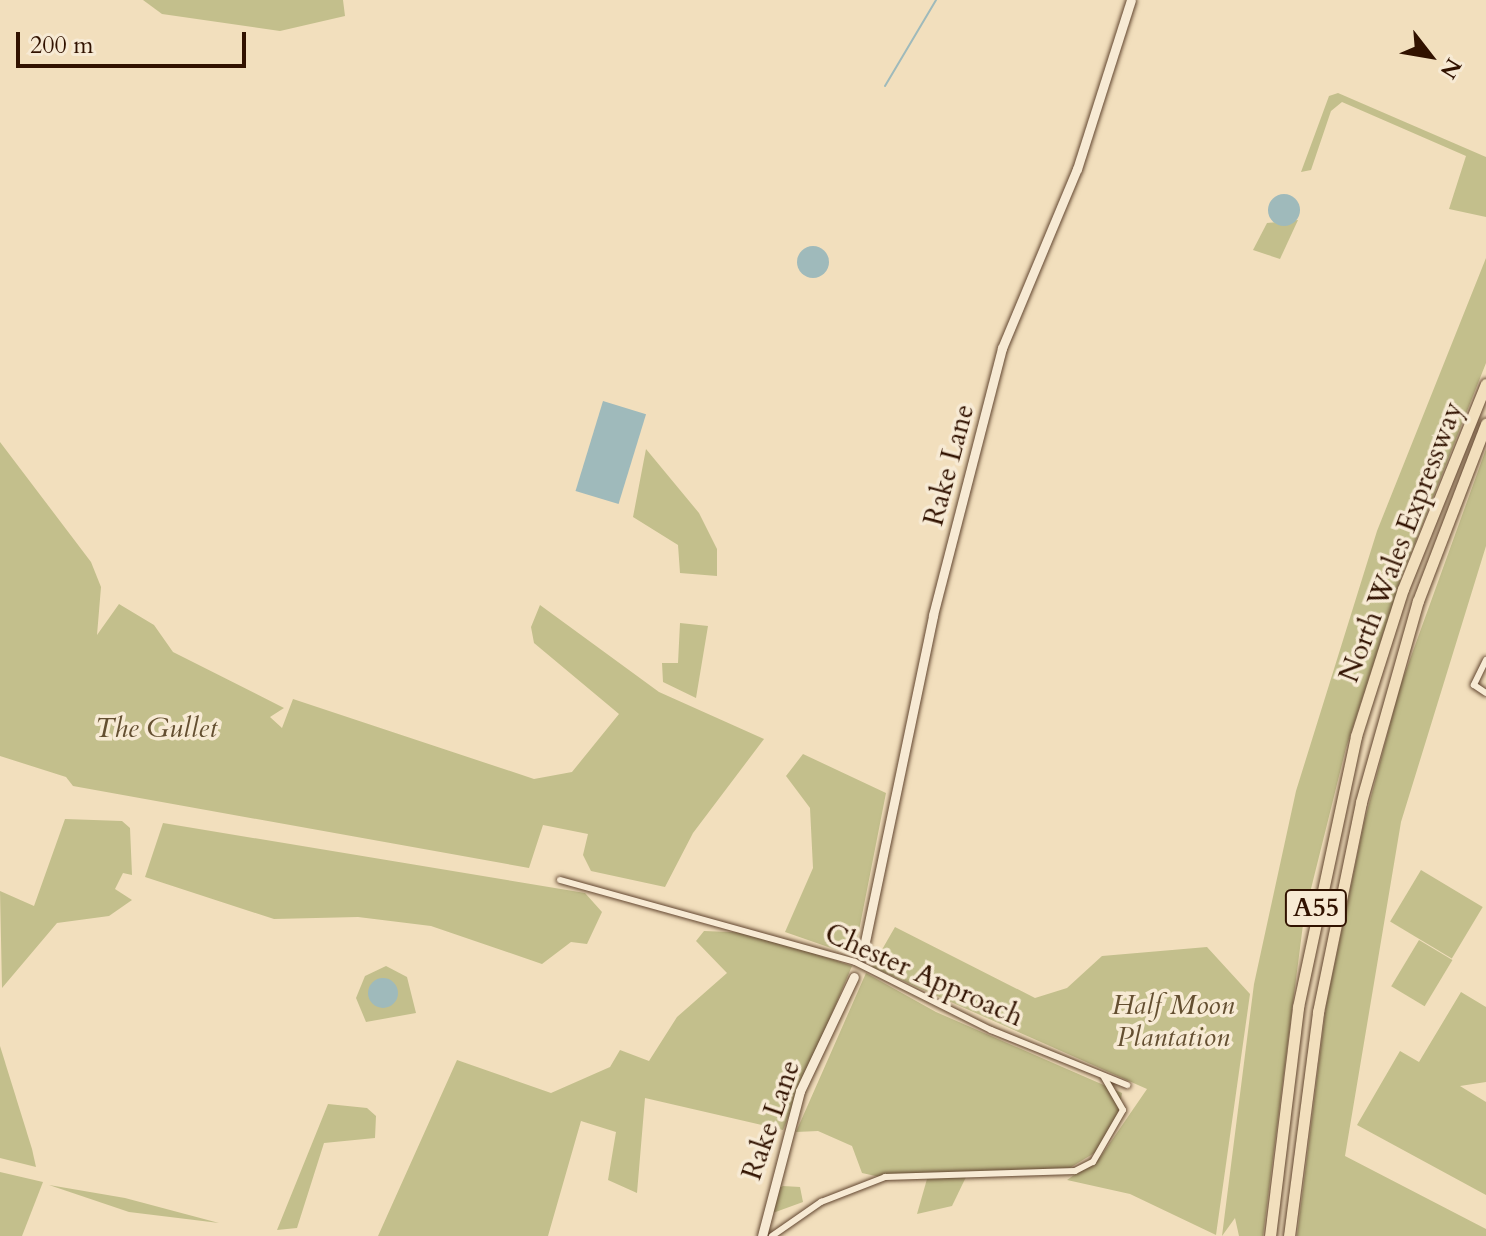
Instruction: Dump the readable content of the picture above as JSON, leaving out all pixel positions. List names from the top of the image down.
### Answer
{
  "streets": {
    "highway": ["North Wales Expressway", "A55"],
    "street": ["Rake Lane", "Chester Approach"]
  },
  "parks": ["The Gullet", "Half Moon Plantation"],
  "scale_bar": "200 m",
  "north": "bottom right"
}
